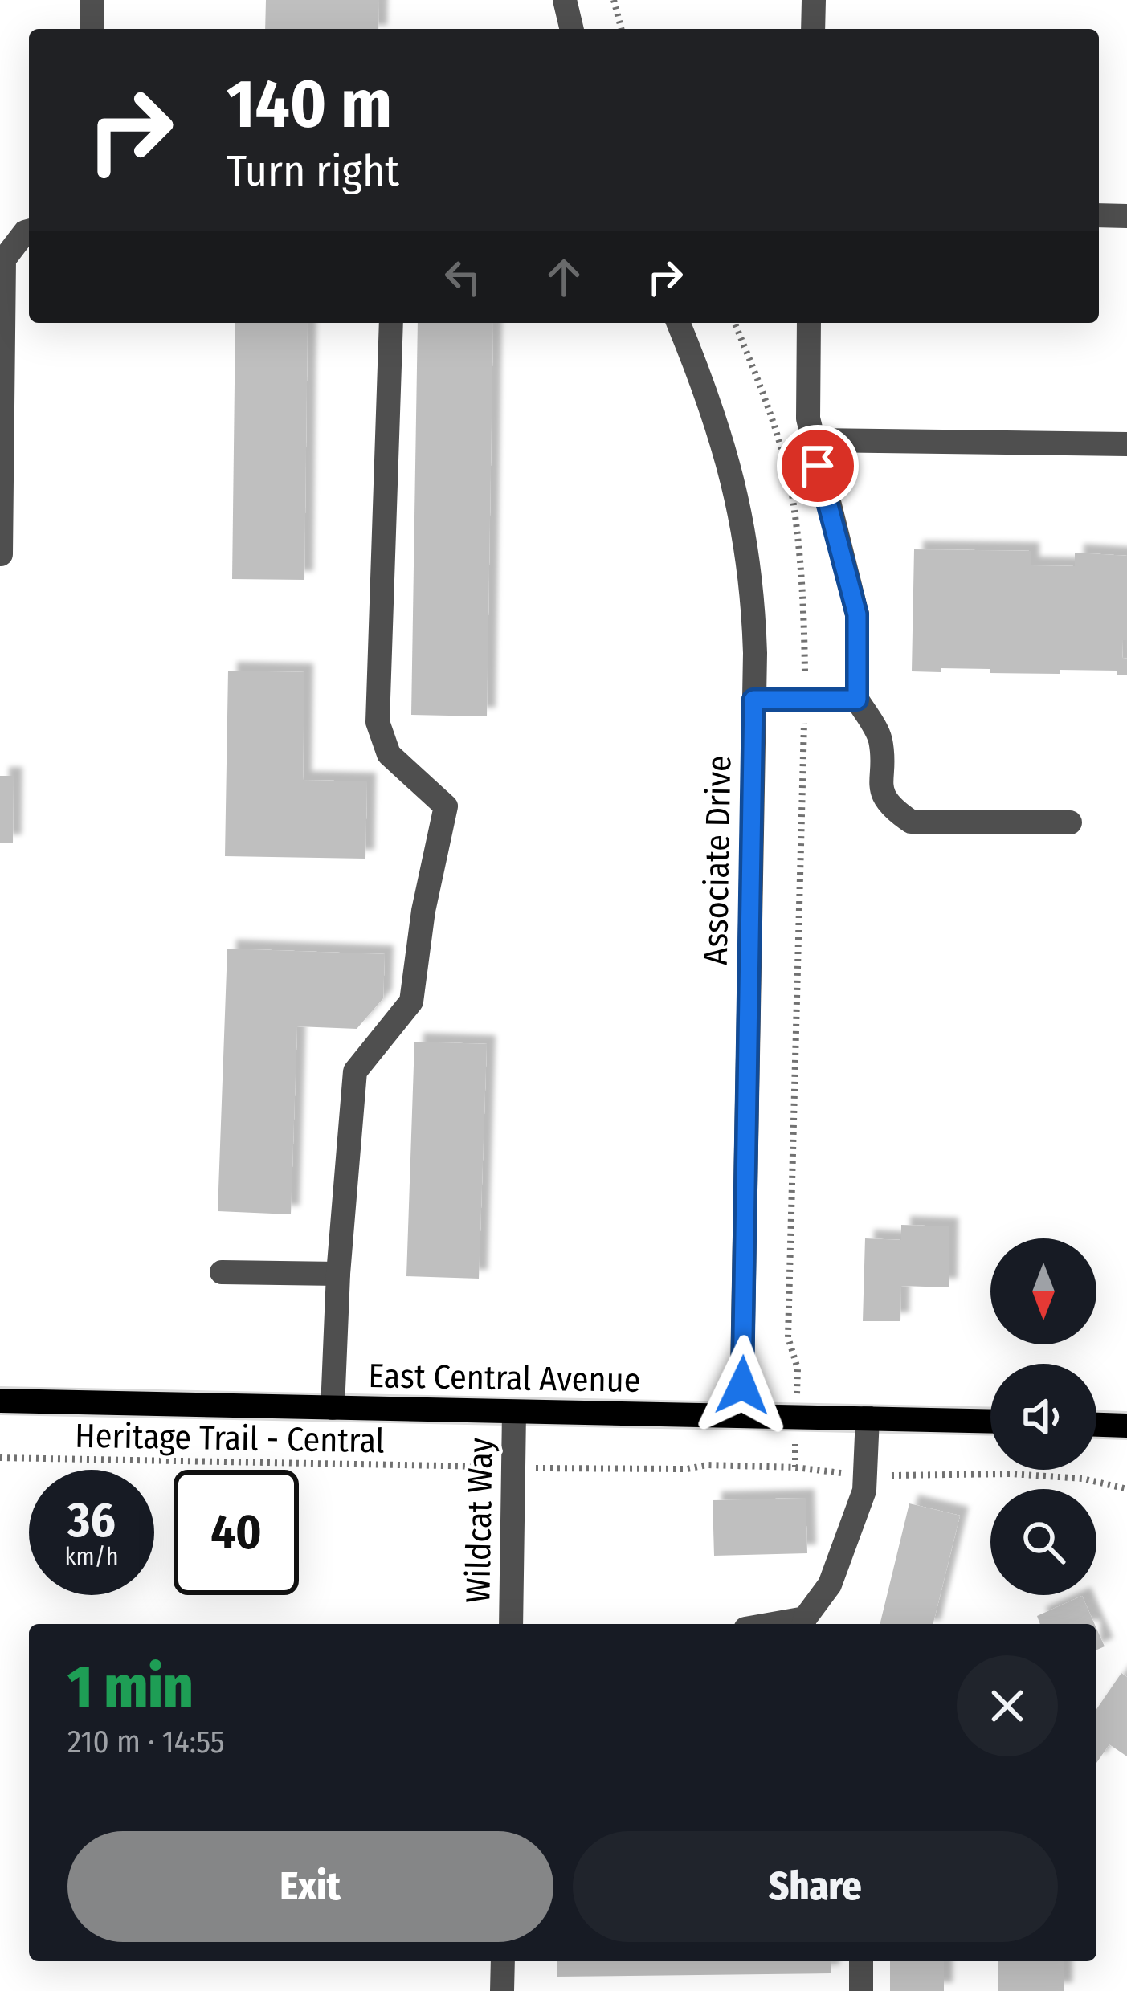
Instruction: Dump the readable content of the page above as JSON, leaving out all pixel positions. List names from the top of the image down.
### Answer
{
  "streets": {
    "main road": ["East Central Avenue"],
    "street": ["Associate Drive", "Wildcat Way"],
    "path": ["Heritage Trail - Central"]
  },
  "crossings": [
    ["Associate Drive", "East Central Avenue"],
    ["East Central Avenue", "Wildcat Way"]
  ],
  "north": "bottom",
  "page": {
    "turn": ["140 m", "Turn right"],
    "speed": "36 km/h",
    "limit": "40",
    "heading": ["1 min", "210 m · 14:55"],
    "buttons": ["Exit", "Share"]
  }
}
